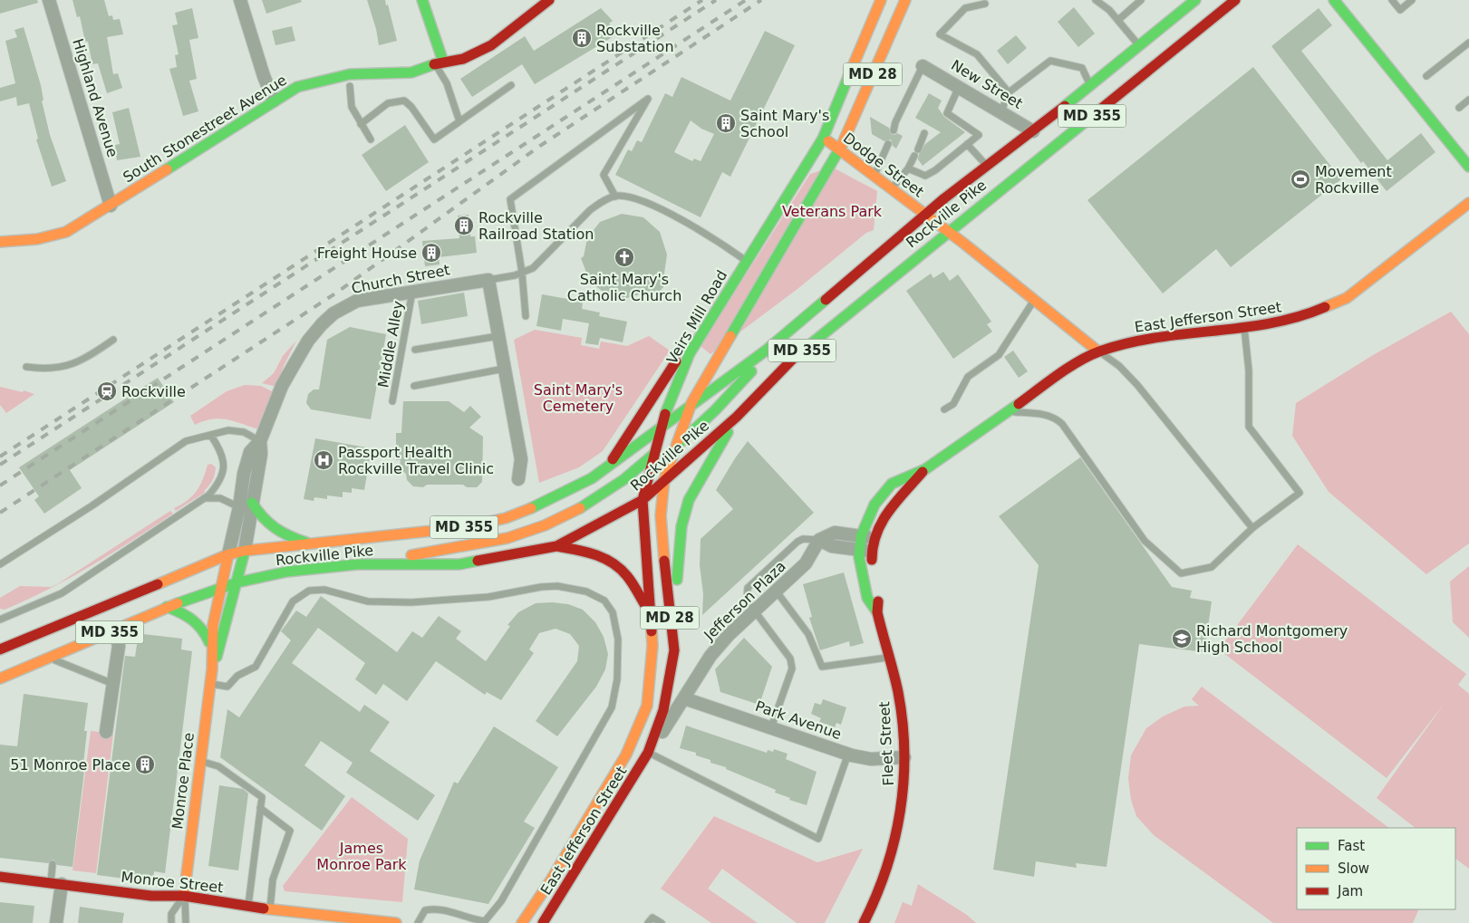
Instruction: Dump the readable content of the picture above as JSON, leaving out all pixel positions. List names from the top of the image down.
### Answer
{
  "streets": {
    "main road": [
      "MD 28",
      "MD 355",
      "South Stonestreet Avenue",
      "Dodge Street",
      "Rockville Pike",
      "Church Street",
      "Veirs Mill Road",
      "East Jefferson Street",
      "Fleet Street",
      "Monroe Place",
      "Monroe Street"
    ],
    "street": [
      "New Street",
      "Highland Avenue",
      "Jefferson Plaza",
      "Park Avenue"
    ],
    "lane": ["Middle Alley"]
  },
  "crossings": [
    ["MD 28", "Dodge Street"],
    ["MD 28", "Rockville Pike"],
    ["MD 28", "East Jefferson Street"],
    ["MD 28", "Jefferson Plaza"],
    ["New Street", "Rockville Pike"],
    ["Highland Avenue", "South Stonestreet Avenue"],
    ["Dodge Street", "Rockville Pike"],
    ["Dodge Street", "Veirs Mill Road"],
    ["Dodge Street", "East Jefferson Street"],
    ["Rockville Pike", "Church Street"],
    ["Rockville Pike", "Veirs Mill Road"],
    ["Rockville Pike", "Monroe Place"],
    ["Church Street", "Middle Alley"],
    ["Church Street", "Monroe Place"],
    ["Veirs Mill Road", "East Jefferson Street"],
    ["East Jefferson Street", "Jefferson Plaza"],
    ["East Jefferson Street", "Fleet Street"],
    ["Jefferson Plaza", "Park Avenue"],
    ["Park Avenue", "Fleet Street"],
    ["Monroe Place", "Monroe Street"]
  ],
  "parks": ["Veterans Park", "Saint Mary's Cemetery", "James Monroe Park"],
  "places": {
    "building": [
      "Rockville Substation",
      "Saint Mary's School",
      "Rockville Railroad Station",
      "Freight House",
      "51 Monroe Place"
    ],
    "sports": ["Movement Rockville"],
    "church": ["Saint Mary's Catholic Church"],
    "station": ["Rockville"],
    "hospital": ["Passport Health Rockville Travel Clinic"],
    "school or university": ["Richard Montgomery High School"]
  },
  "legend": ["Fast", "Slow", "Jam"]
}
